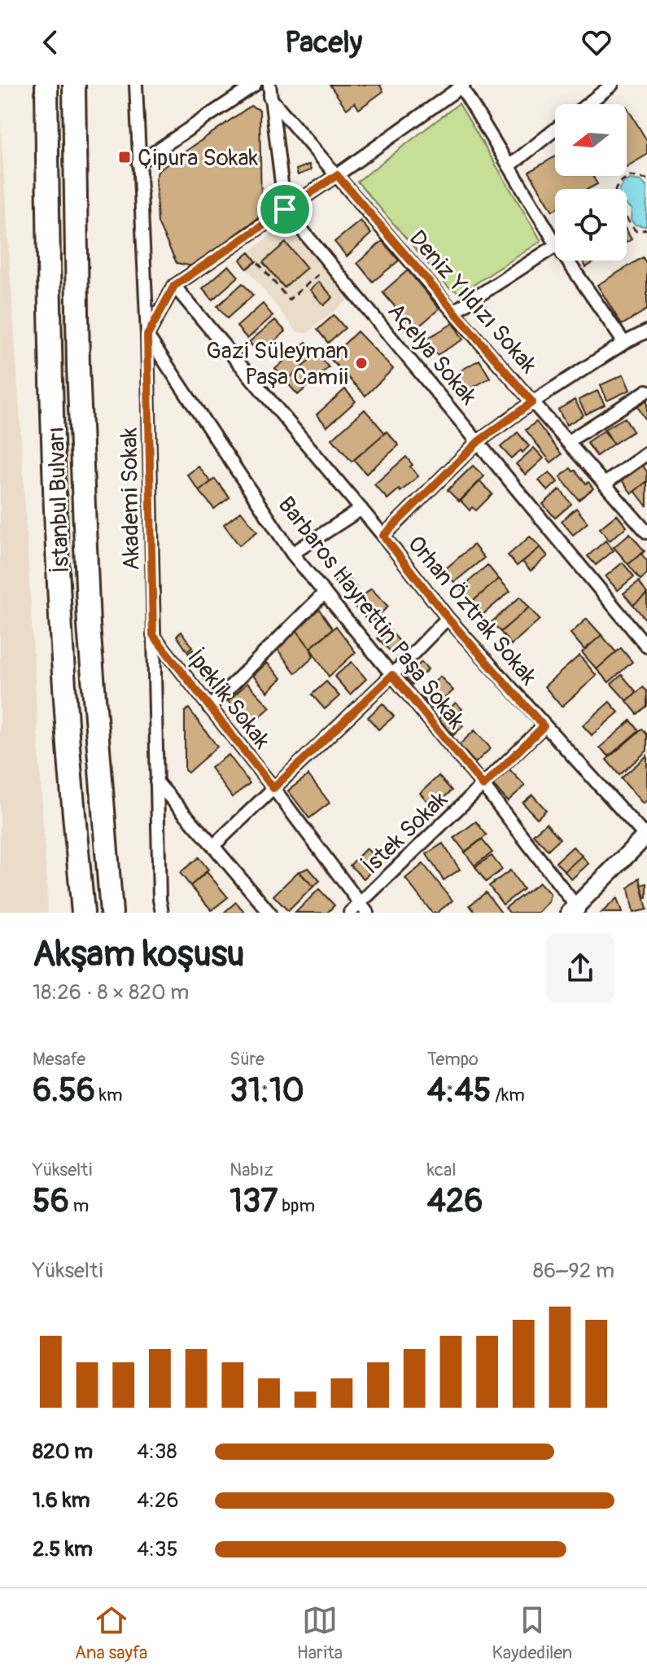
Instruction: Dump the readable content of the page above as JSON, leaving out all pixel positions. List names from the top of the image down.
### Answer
{
  "streets": {
    "highway": ["İstanbul Bulvarı"],
    "street": [
      "Deniz Yıldızı Sokak",
      "Açelya Sokak",
      "Akademi Sokak",
      "Orhan Öztrak Sokak",
      "Barbaros Hayrettin Paşa Sokak",
      "İpeklik Sokak",
      "İstek Sokak"
    ]
  },
  "crossings": [
    ["Akademi Sokak", "Barbaros Hayrettin Paşa Sokak"],
    ["Akademi Sokak", "İpeklik Sokak"],
    ["Orhan Öztrak Sokak", "İstek Sokak"],
    ["Barbaros Hayrettin Paşa Sokak", "İstek Sokak"],
    ["İpeklik Sokak", "İstek Sokak"]
  ],
  "places": {
    "transit": ["Çipura Sokak"],
    "other": ["Gazi Süleyman Paşa Camii"]
  },
  "north": "left",
  "page": {
    "header": "Pacely",
    "heading": ["Akşam koşusu", "18:26 · 8 × 820 m"],
    "stats": [
      ["Mesafe", "6.56 km"],
      ["Süre", "31:10"],
      ["Tempo", "4:45 /km"],
      ["Yükselti", "56 m"],
      ["Nabız", "137 bpm"],
      ["kcal", "426"]
    ],
    "chart": ["Yükselti", "86–92 m"],
    "list": [
      {
        "name": "820 m",
        "note": "4:38"
      },
      {
        "name": "1.6 km",
        "note": "4:26"
      },
      {
        "name": "2.5 km",
        "note": "4:35"
      }
    ],
    "tabs": ["Ana sayfa", "Harita", "Kaydedilen"]
  }
}
